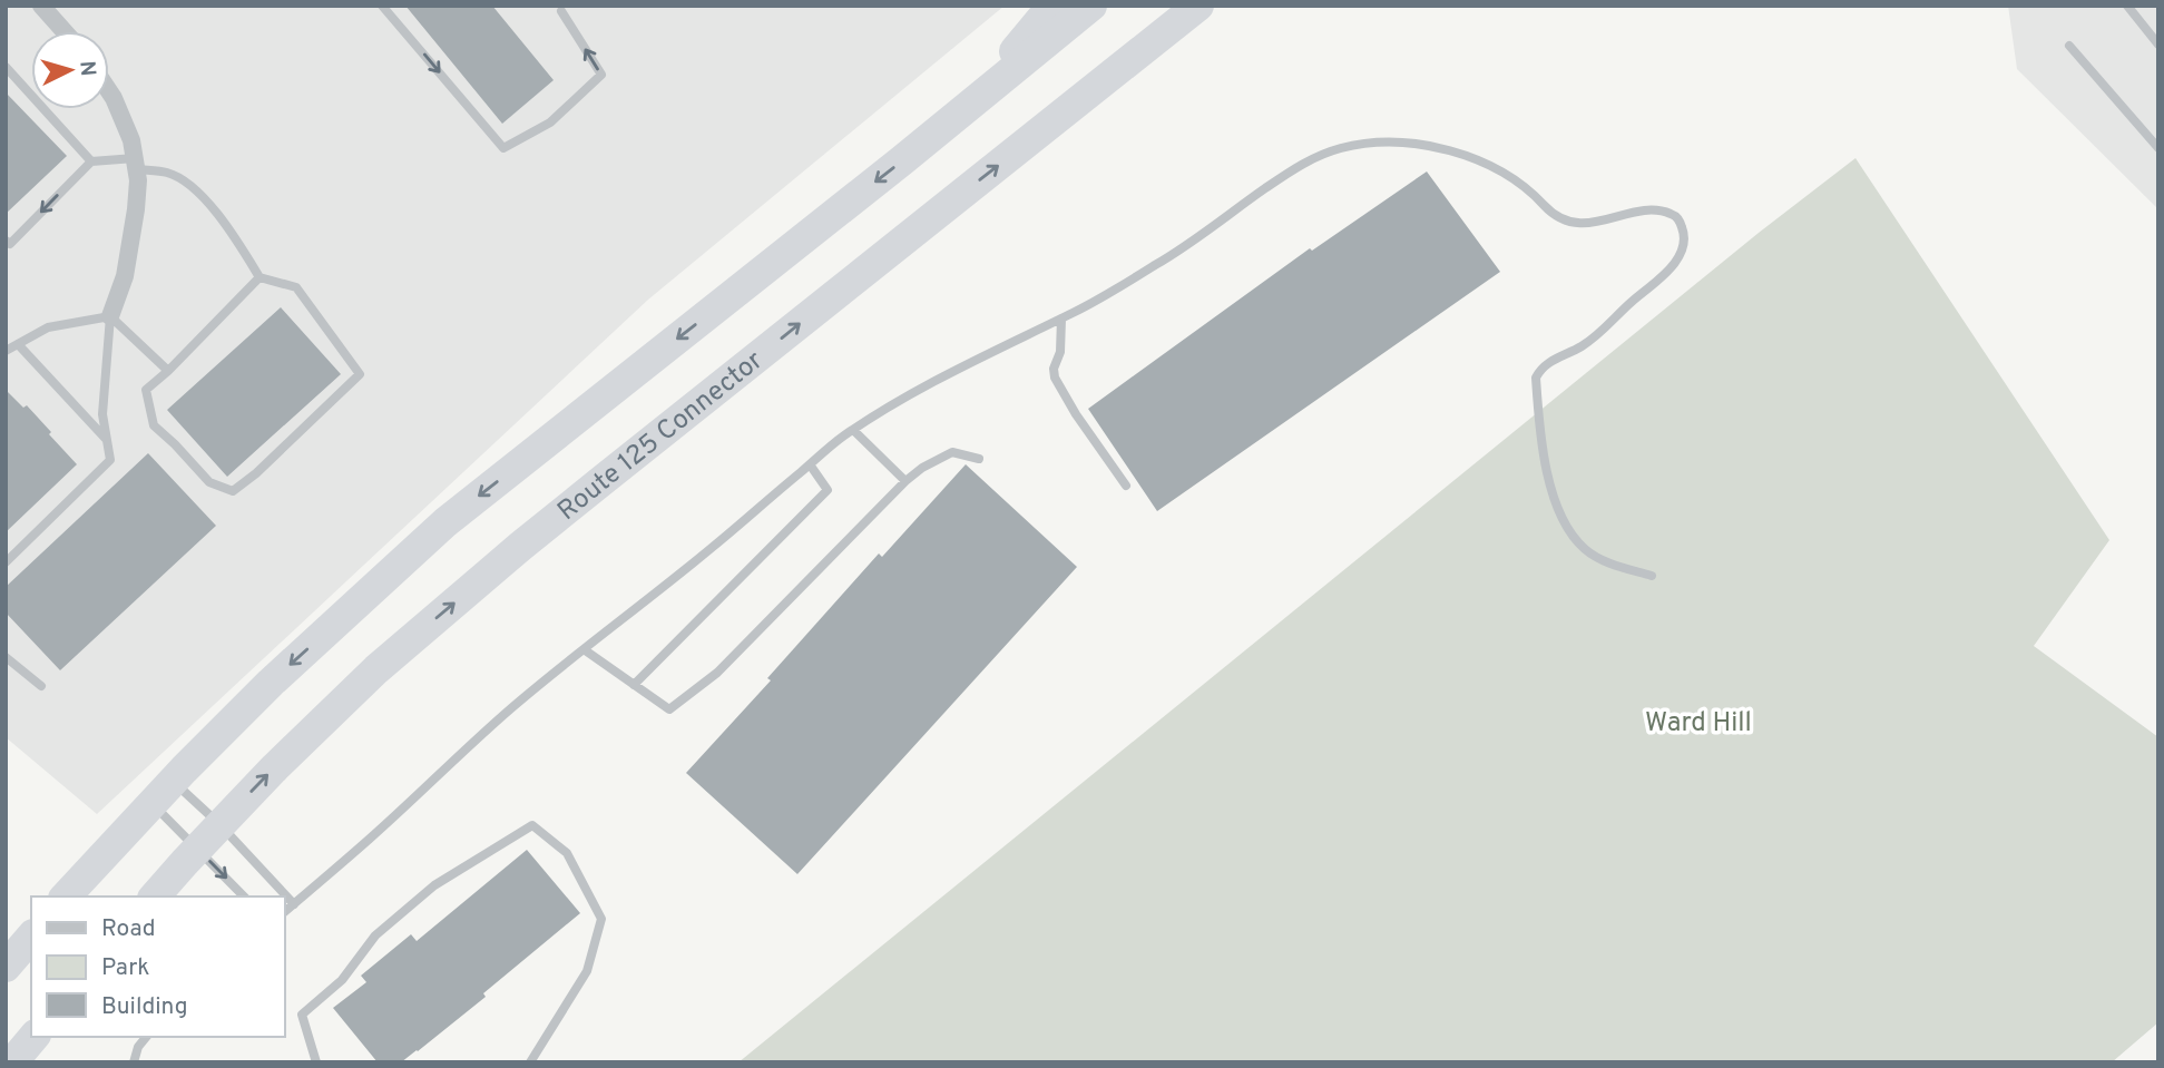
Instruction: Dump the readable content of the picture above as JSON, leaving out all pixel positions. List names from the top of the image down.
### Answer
{
  "streets": {
    "highway": ["Route 125 Connector"]
  },
  "parks": ["Ward Hill"],
  "legend": ["Road", "Park", "Building"],
  "north": "right"
}
